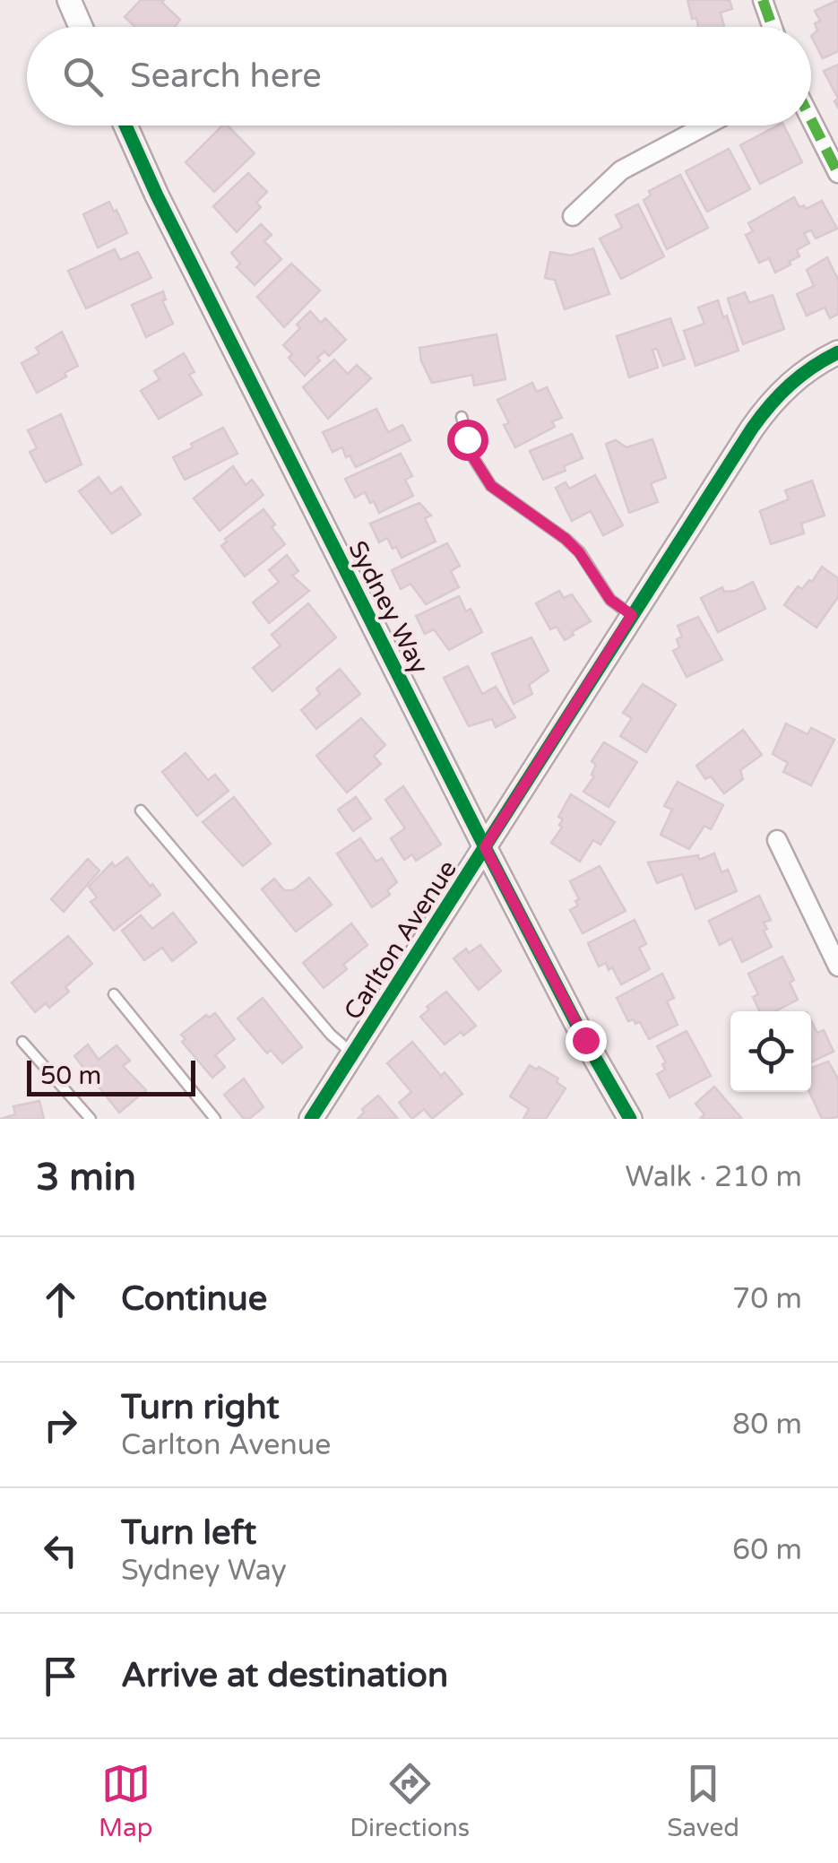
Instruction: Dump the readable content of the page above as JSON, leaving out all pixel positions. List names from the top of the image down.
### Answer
{
  "streets": {
    "street": ["Sydney Way", "Carlton Avenue"]
  },
  "crossings": [
    ["Sydney Way", "Carlton Avenue"]
  ],
  "scale_bar": "50 m",
  "page": {
    "search": "Search here",
    "scale": "50 m",
    "heading": ["3 min", "Walk · 210 m"],
    "list": [
      ["Continue", "70 m"],
      ["Turn right", "Carlton Avenue", "80 m"],
      ["Turn left", "Sydney Way", "60 m"],
      "Arrive at destination"
    ],
    "nav": ["Map", "Directions", "Saved"]
  }
}
